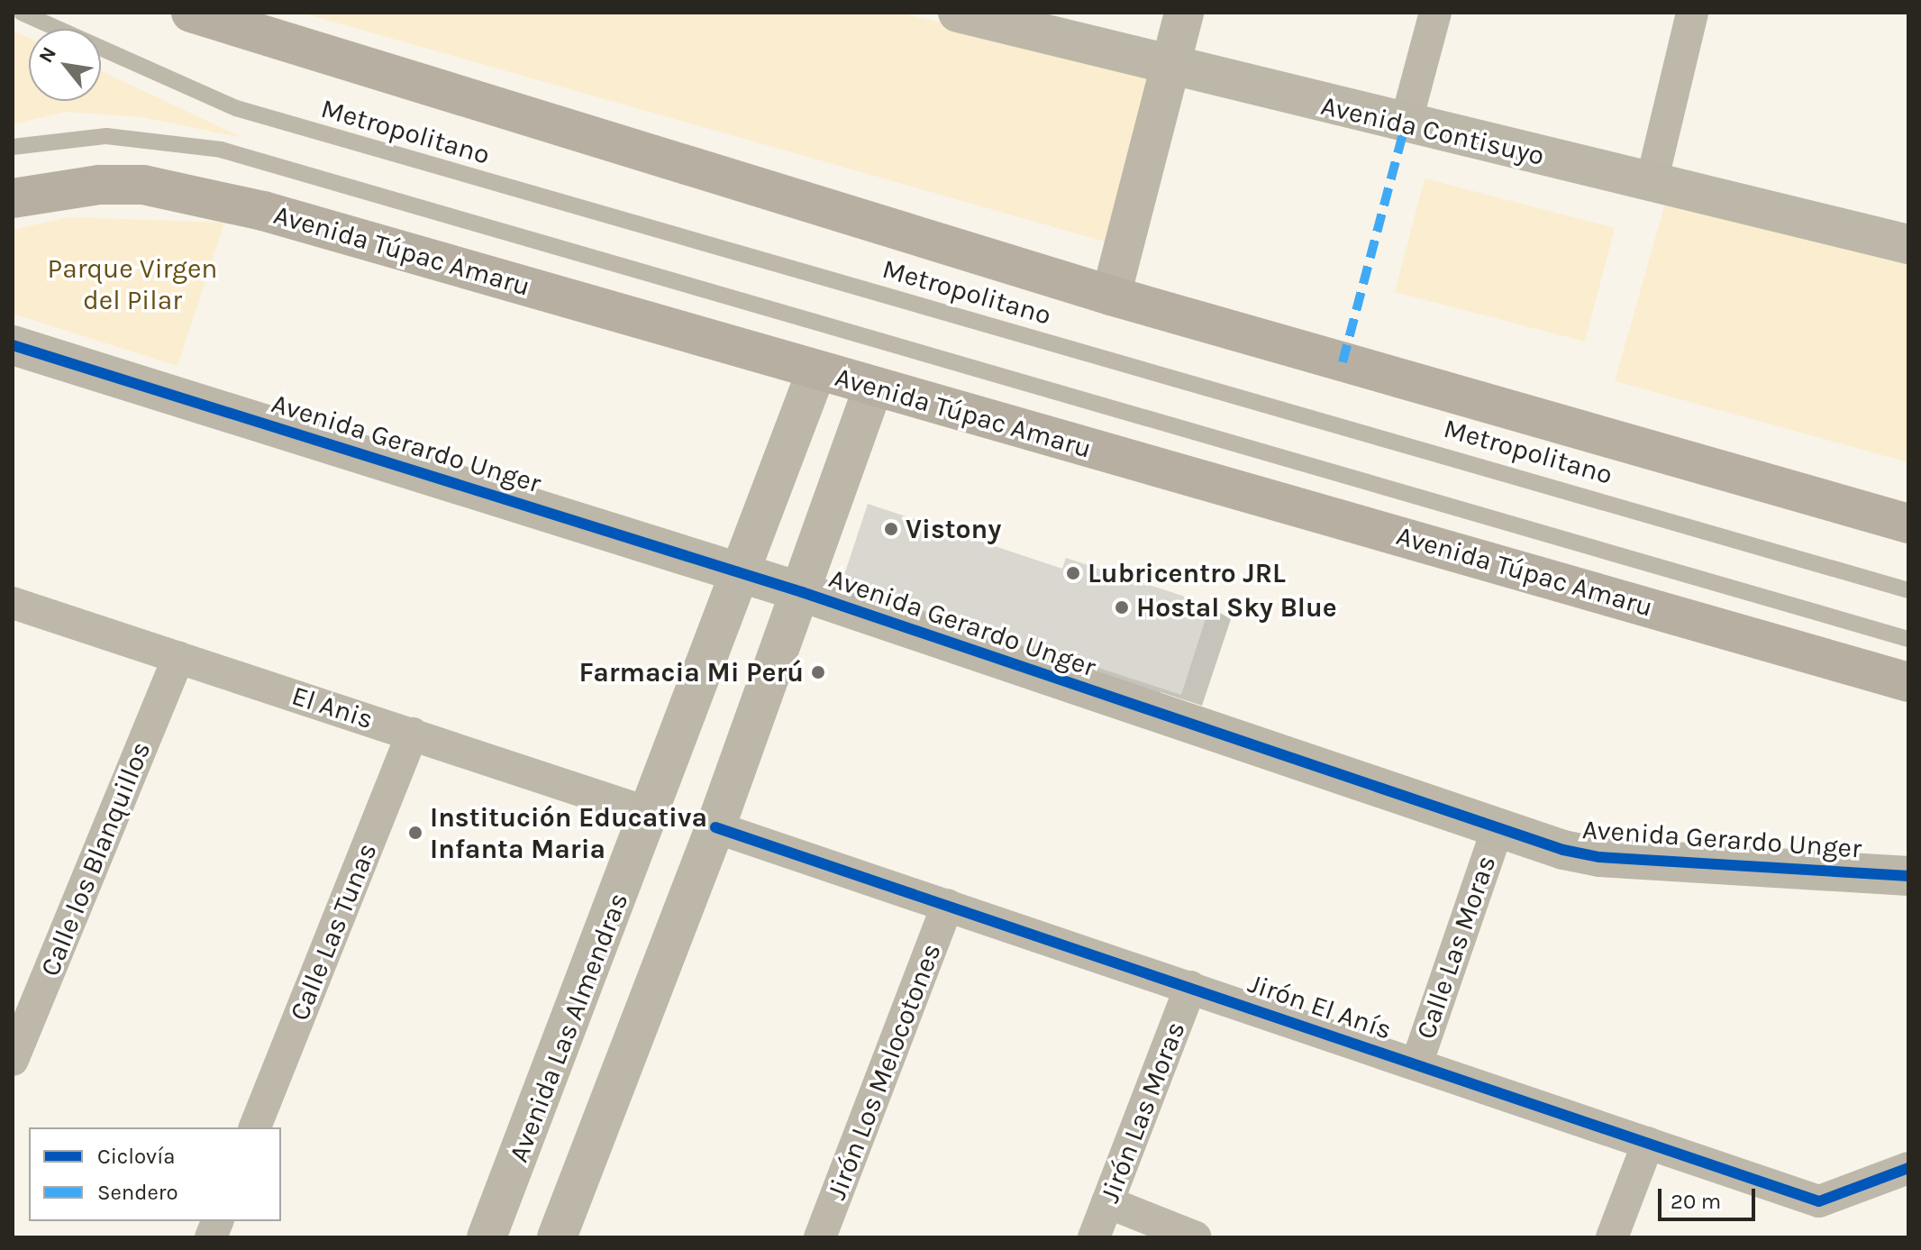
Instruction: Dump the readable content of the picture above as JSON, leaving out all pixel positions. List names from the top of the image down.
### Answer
{
  "streets": {
    "main road": ["Avenida Túpac Amaru"],
    "street": [
      "Avenida Contisuyo",
      "Avenida Gerardo Unger",
      "El Anis",
      "Calle los Blanquillos",
      "Calle Las Tunas",
      "Calle Las Moras",
      "Jirón El Anís",
      "Avenida Las Almendras",
      "Jirón Los Melocotones",
      "Jirón Las Moras"
    ],
    "lane": ["Metropolitano"]
  },
  "crossings": [
    ["Avenida Túpac Amaru", "Avenida Las Almendras"],
    ["Avenida Gerardo Unger", "Calle Las Moras"],
    ["Avenida Gerardo Unger", "Avenida Las Almendras"],
    ["El Anis", "Calle los Blanquillos"],
    ["El Anis", "Calle Las Tunas"],
    ["El Anis", "Avenida Las Almendras"],
    ["Calle Las Moras", "Jirón El Anís"],
    ["Jirón El Anís", "Jirón Los Melocotones"],
    ["Jirón El Anís", "Jirón Las Moras"]
  ],
  "parks": ["Parque Virgen del Pilar"],
  "places": [
    "Vistony",
    "Lubricentro JRL",
    "Hostal Sky Blue",
    "Farmacia Mi Perú",
    "Institución Educativa Infanta Maria"
  ],
  "legend": ["Ciclovía", "Sendero"],
  "scale_bar": "20 m",
  "north": "top left"
}
